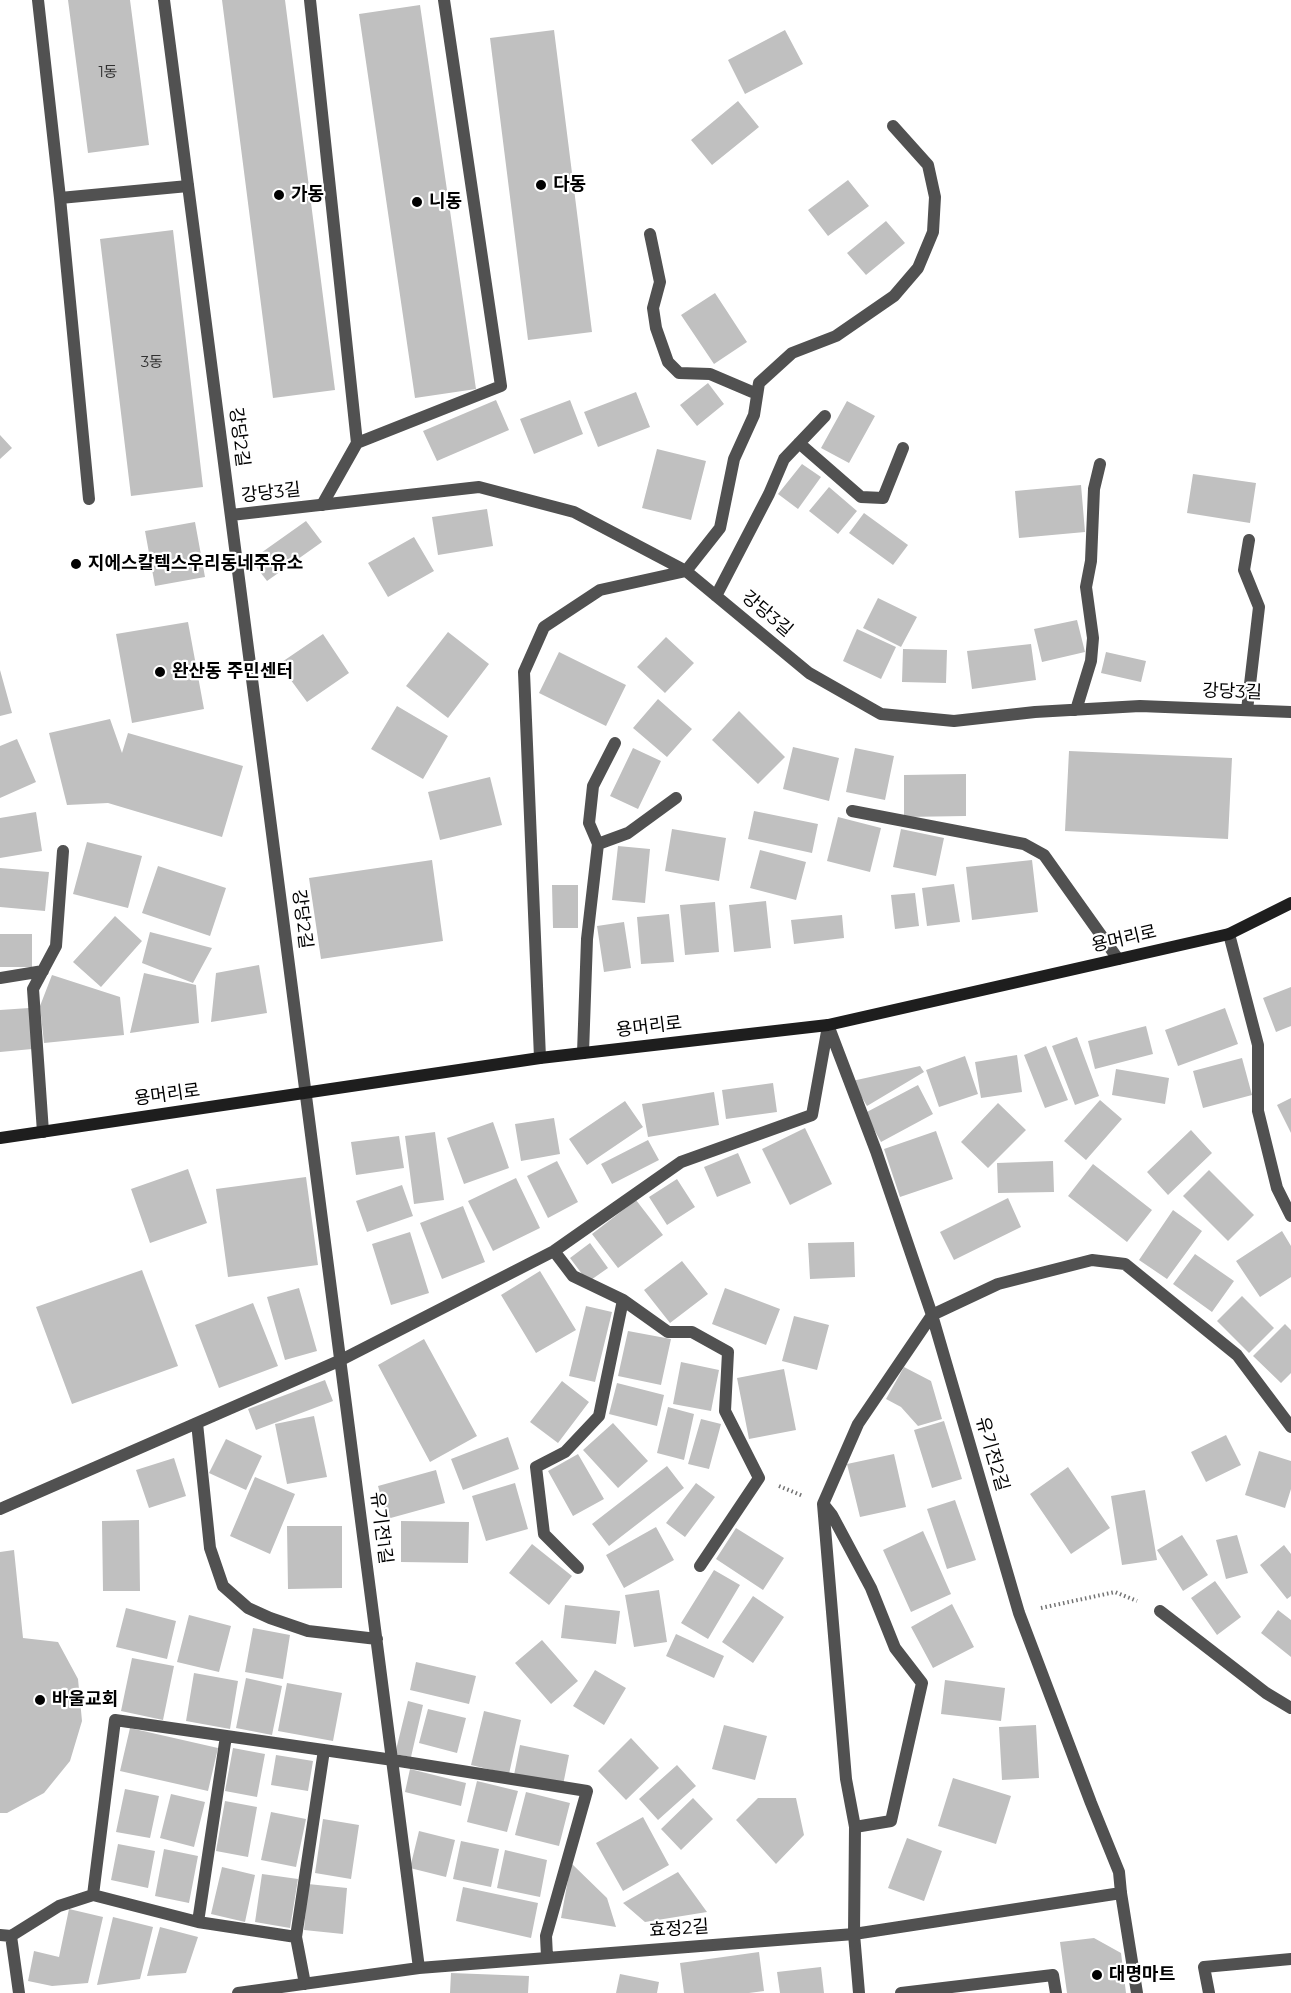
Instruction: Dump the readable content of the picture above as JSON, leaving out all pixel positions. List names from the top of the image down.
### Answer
{
  "streets": {
    "street": [
      "강당2길",
      "강당3길",
      "용머리로",
      "유기전2길",
      "유기전1길",
      "효정2길"
    ]
  },
  "crossings": [
    ["강당2길", "강당3길"],
    ["강당2길", "용머리로"],
    ["강당2길", "유기전1길"],
    ["용머리로", "유기전2길"],
    ["용머리로", "유기전1길"],
    ["유기전2길", "효정2길"],
    ["유기전1길", "효정2길"]
  ],
  "places": [
    "다동",
    "가동",
    "니동",
    "지에스칼텍스우리동네주유소",
    "완산동 주민센터",
    "바울교회",
    "대명마트"
  ],
  "house_numbers": ["1동", "3동"]
}
